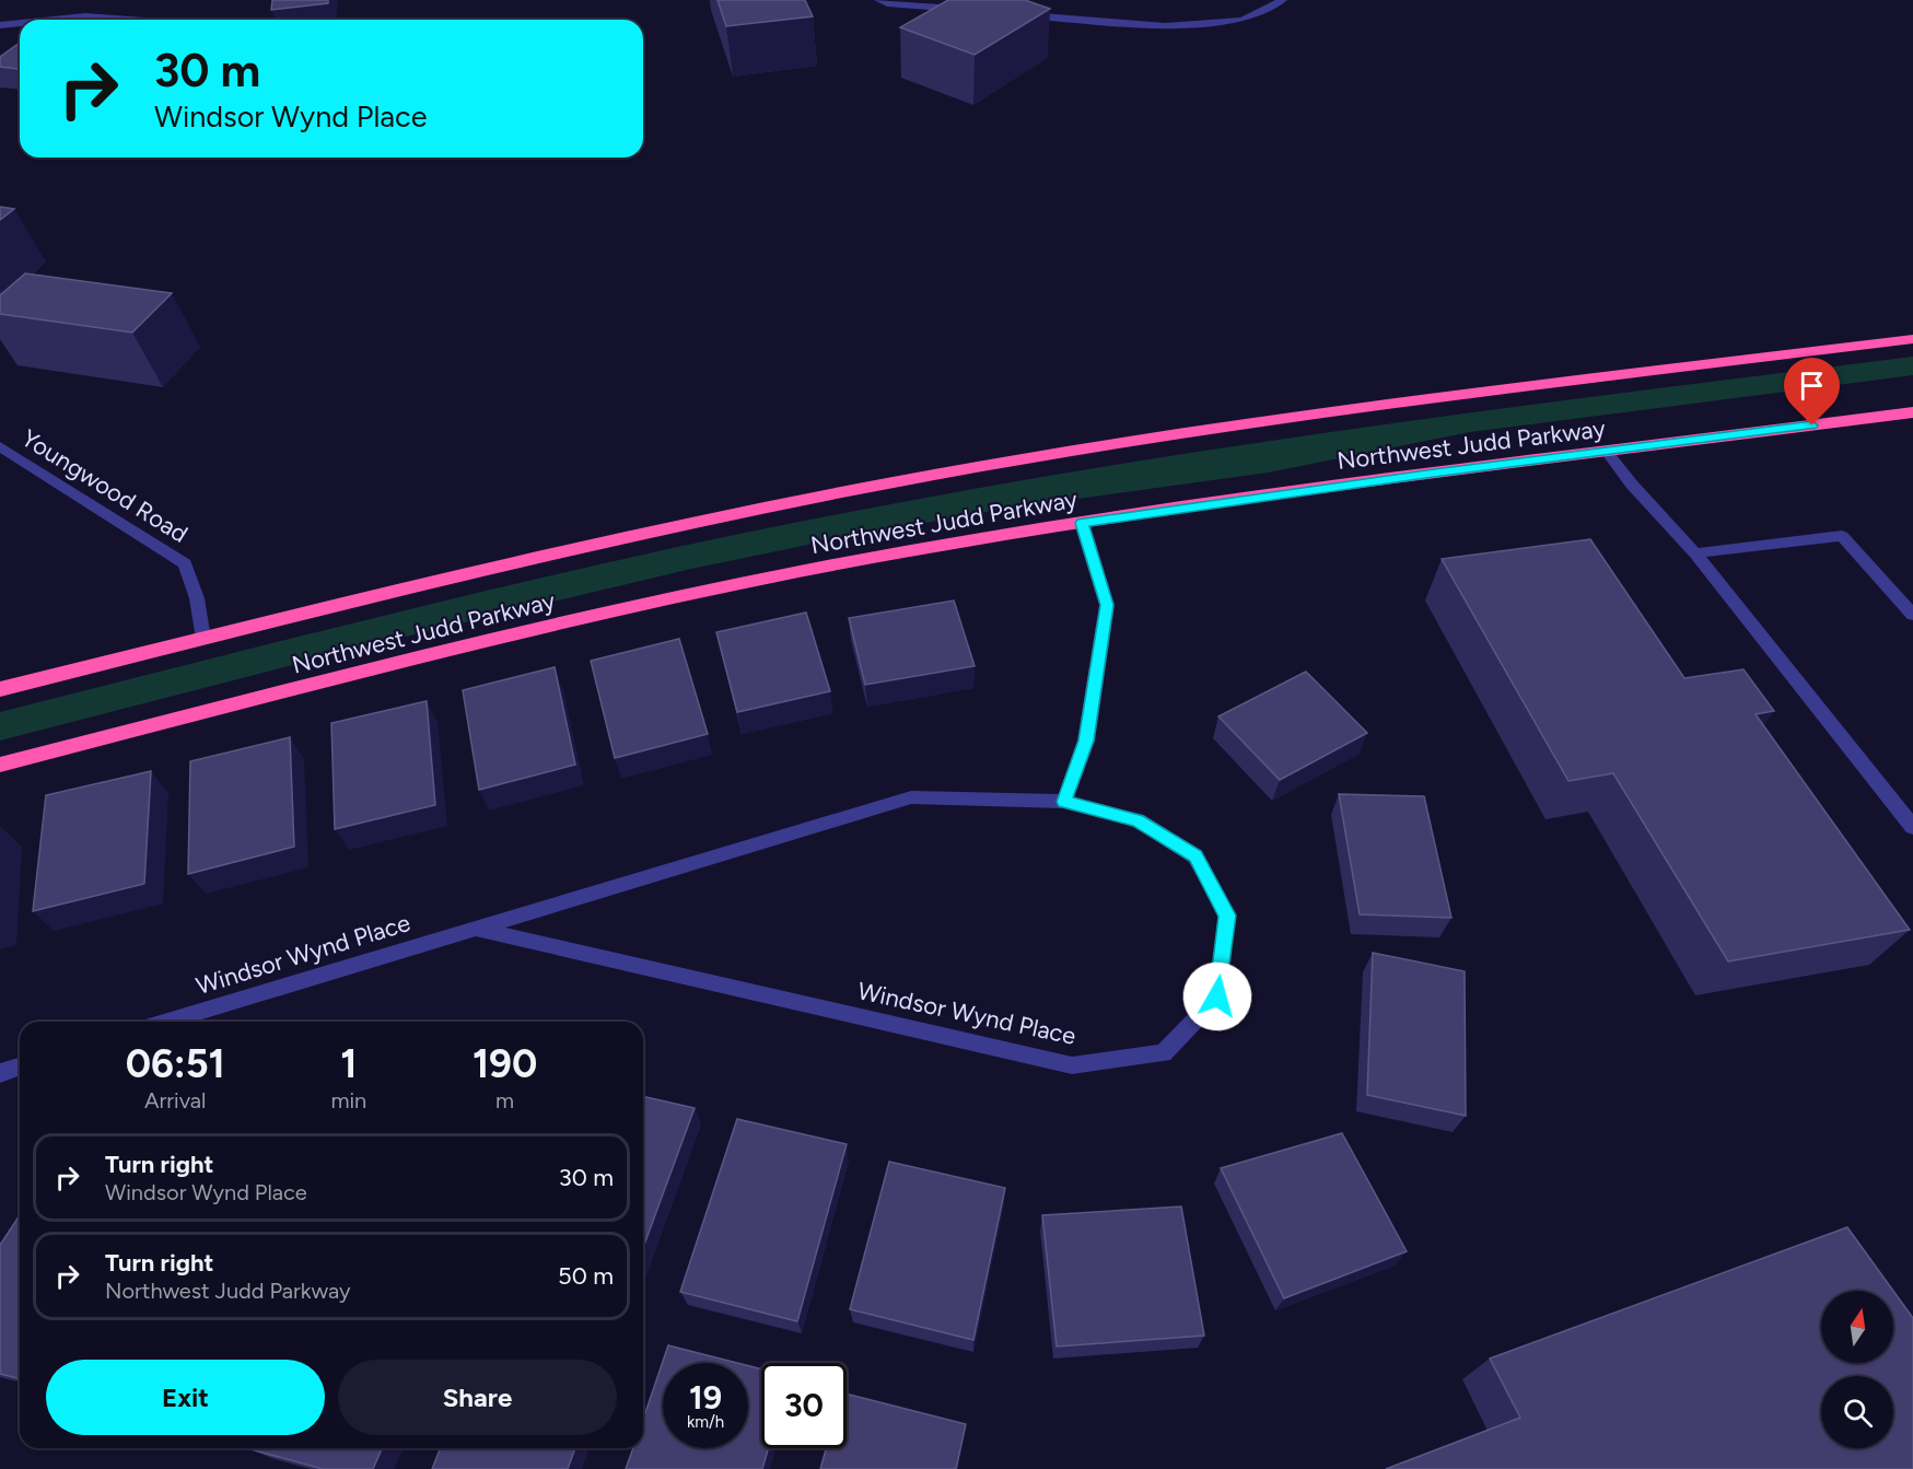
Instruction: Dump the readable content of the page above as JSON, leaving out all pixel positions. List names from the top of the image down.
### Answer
{
  "streets": {
    "highway": ["Northwest Judd Parkway"],
    "street": ["Youngwood Road", "Windsor Wynd Place"]
  },
  "crossings": [
    ["Northwest Judd Parkway", "Youngwood Road"]
  ],
  "north": "top",
  "page": {
    "turn": ["30 m", "Windsor Wynd Place"],
    "eta": [
      "06:51",
      "Arrival",
      "1",
      "min",
      "190",
      "m"
    ],
    "list": [
      {
        "name": "Turn right",
        "note": "Windsor Wynd Place",
        "value": "30 m"
      },
      {
        "name": "Turn right",
        "note": "Northwest Judd Parkway",
        "value": "50 m"
      }
    ],
    "buttons": ["Exit", "Share"],
    "speed": "19 km/h",
    "limit": "30"
  }
}
